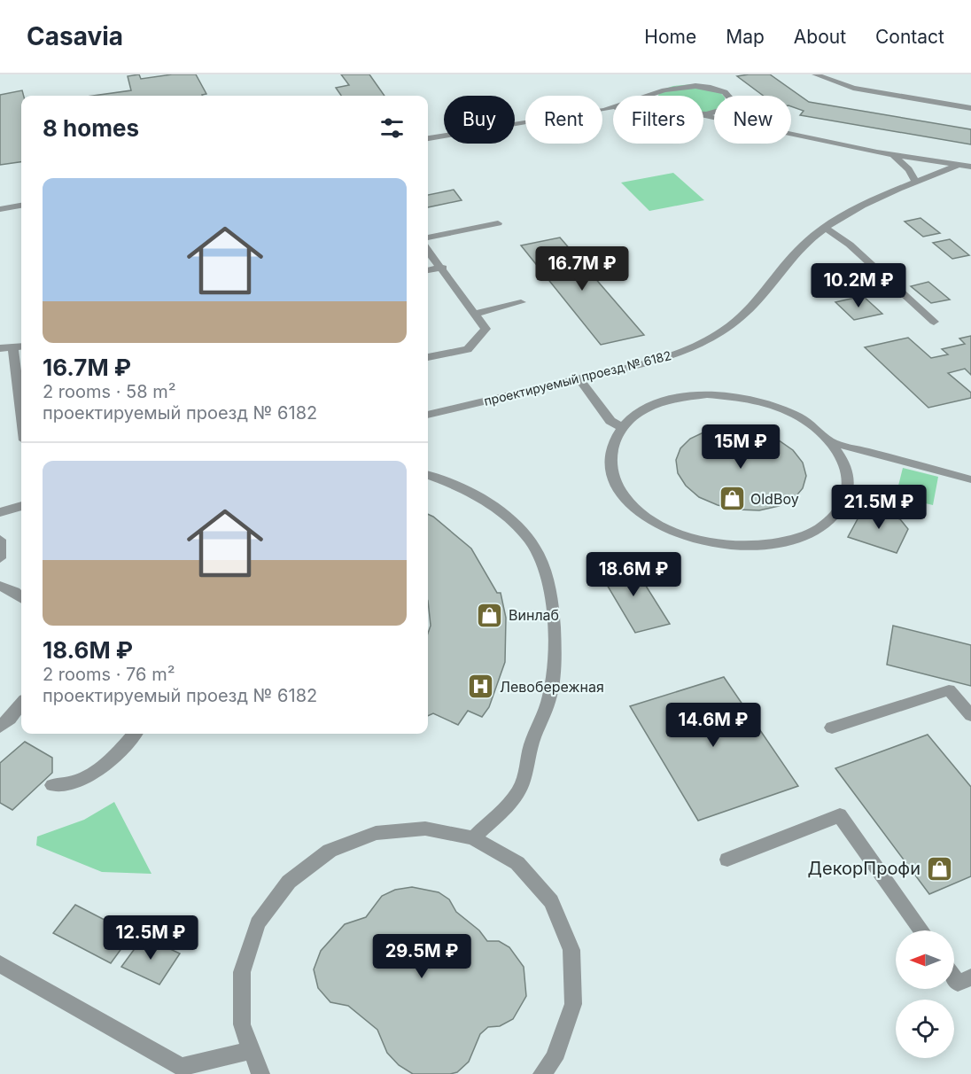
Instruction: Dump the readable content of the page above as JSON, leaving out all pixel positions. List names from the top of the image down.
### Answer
{
  "streets": {
    "street": ["проектируемый проезд № 6182"]
  },
  "places": {
    "shop": ["OldBoy", "Винлаб", "ДекорПрофи"],
    "hospital": ["Левобережная"]
  },
  "north": "left",
  "page": {
    "header": "Casavia",
    "nav": [
      "Home",
      "Map",
      "About",
      "Contact"
    ],
    "chip": [
      "Buy",
      "Rent",
      "Filters",
      "New"
    ],
    "heading": "8 homes",
    "list": [
      {
        "name": "16.7M ₽",
        "note": "2 rooms · 58 m² · проектируемый проезд № 6182"
      },
      {
        "name": "18.6M ₽",
        "note": "2 rooms · 76 m² · проектируемый проезд № 6182"
      }
    ],
    "price": [
      "16.7M ₽",
      "10.2M ₽",
      "15M ₽",
      "21.5M ₽",
      "18.6M ₽",
      "14.6M ₽",
      "12.5M ₽",
      "29.5M ₽"
    ]
  }
}
